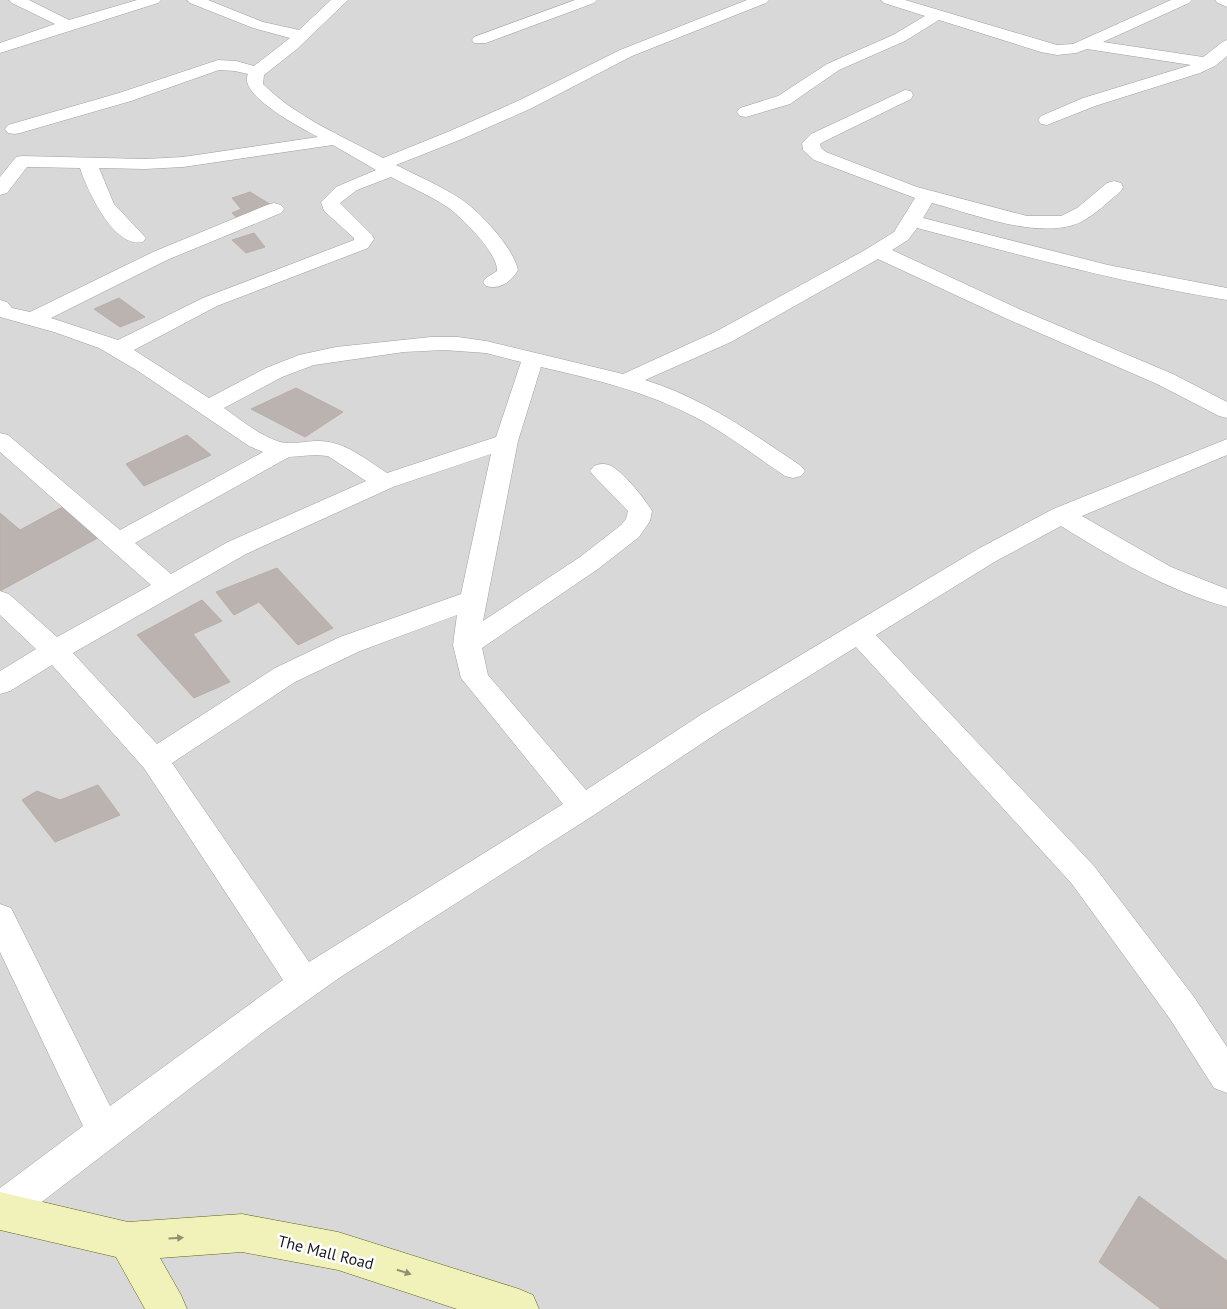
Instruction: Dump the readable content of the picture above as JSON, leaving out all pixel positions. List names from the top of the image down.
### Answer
{
  "streets": {
    "main road": ["The Mall Road"]
  },
  "one_way": ["The Mall Road"]
}
